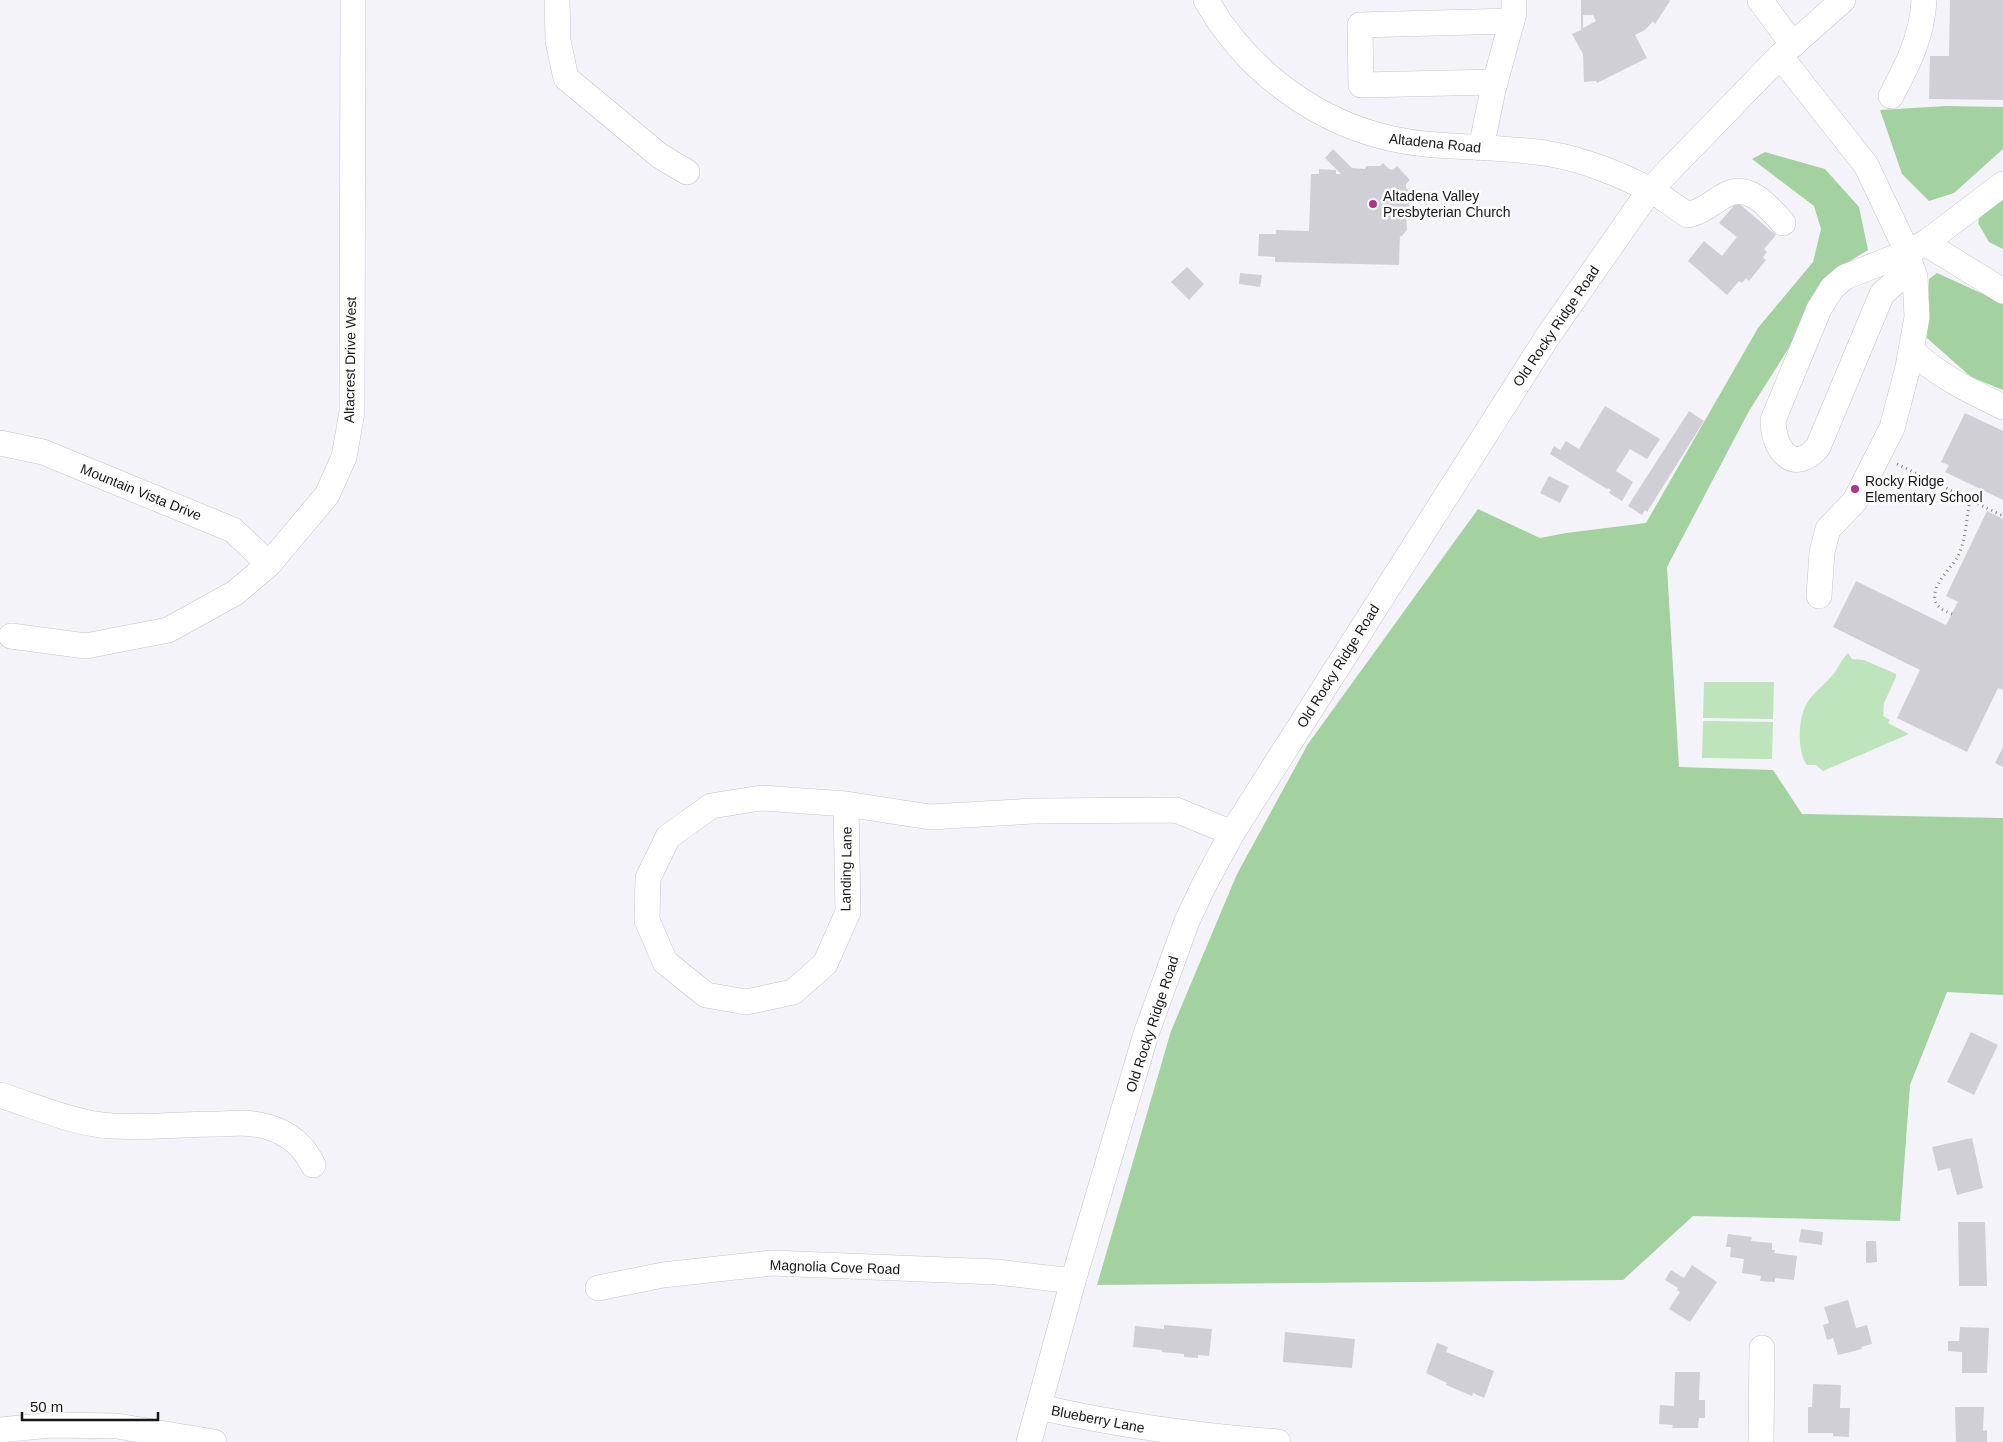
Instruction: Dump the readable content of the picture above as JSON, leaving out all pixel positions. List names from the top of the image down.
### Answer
{
  "streets": {
    "street": [
      "Altadena Road",
      "Old Rocky Ridge Road",
      "Altacrest Drive West",
      "Mountain Vista Drive",
      "Landing Lane",
      "Magnolia Cove Road",
      "Blueberry Lane"
    ]
  },
  "crossings": [
    ["Altadena Road", "Old Rocky Ridge Road"],
    ["Old Rocky Ridge Road", "Landing Lane"],
    ["Old Rocky Ridge Road", "Magnolia Cove Road"],
    ["Old Rocky Ridge Road", "Blueberry Lane"],
    ["Altacrest Drive West", "Mountain Vista Drive"]
  ],
  "places": ["Altadena Valley Presbyterian Church", "Rocky Ridge Elementary School"],
  "scale_bar": "50 m"
}
